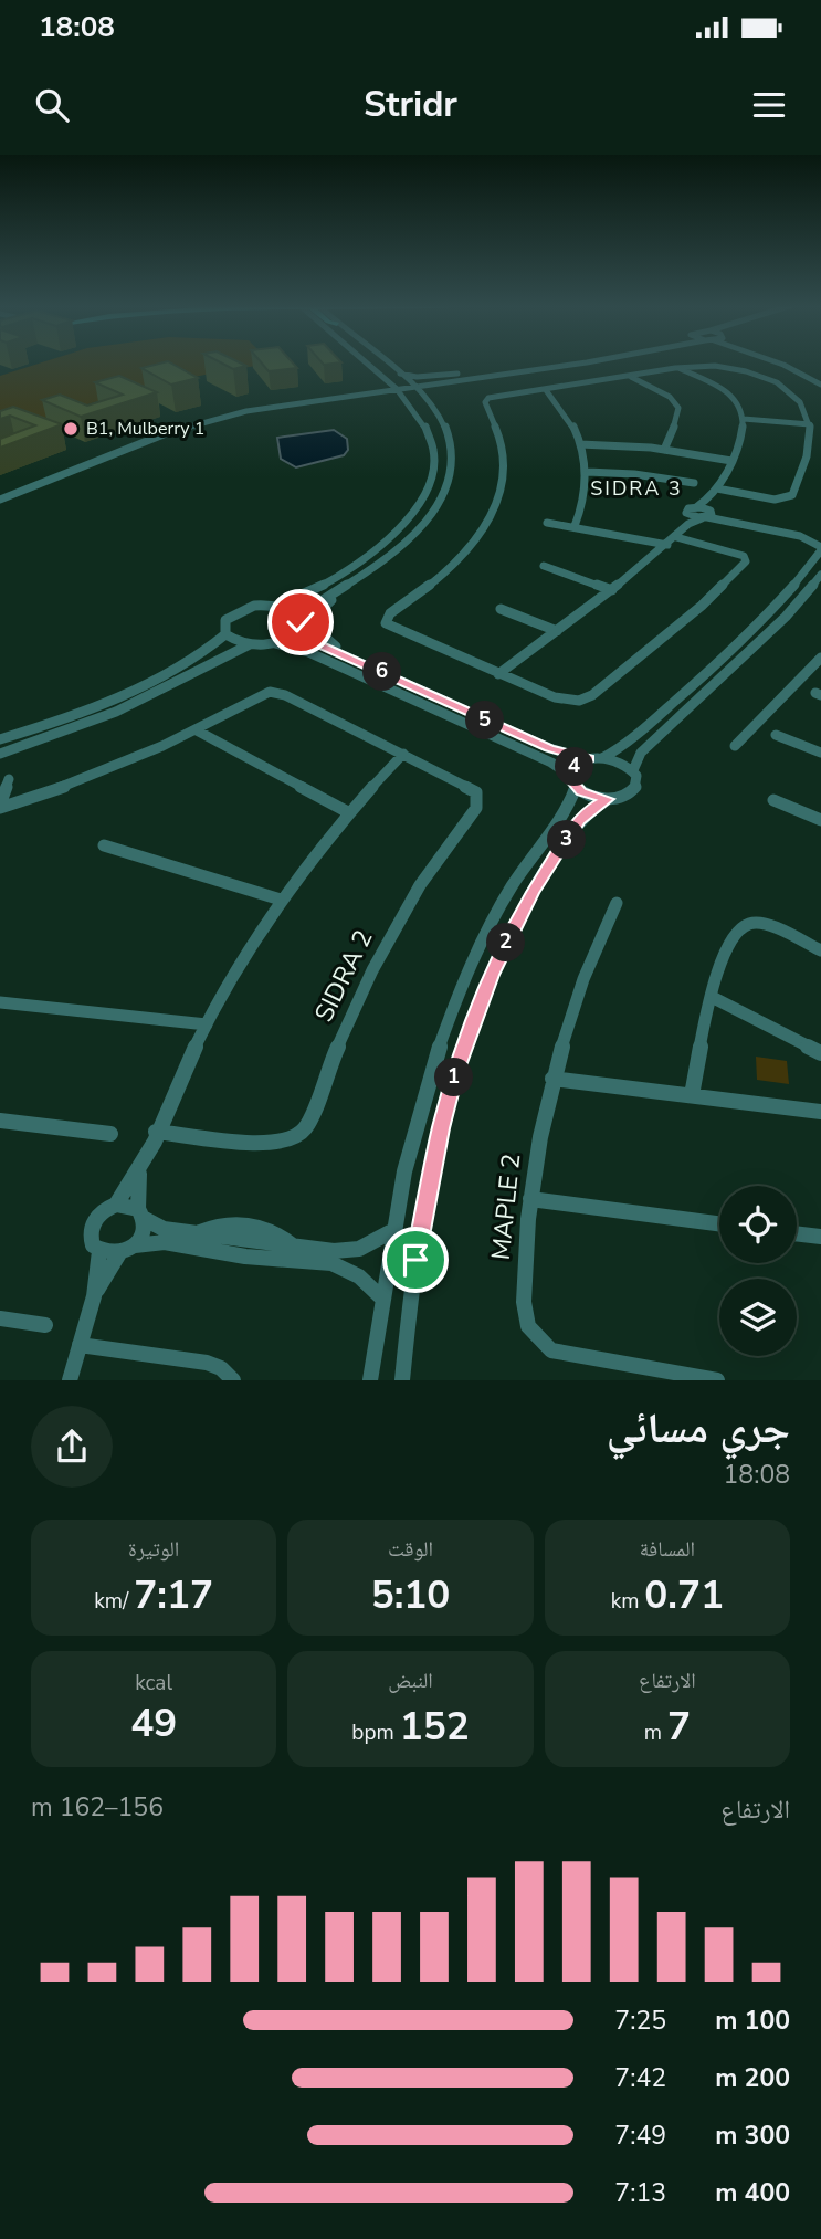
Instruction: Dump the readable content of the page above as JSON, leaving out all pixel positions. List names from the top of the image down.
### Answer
{
  "streets": {
    "street": ["SIDRA 2", "MAPLE 2"]
  },
  "districts": ["SIDRA 3"],
  "places": ["B1, Mulberry 1"],
  "page": {
    "status": "18:08",
    "header": "Stridr",
    "pins": [
      "6",
      "5",
      "4",
      "3",
      "2",
      "1"
    ],
    "heading": ["جري مسائي", "18:08"],
    "stats": [
      ["المسافة", "0.71 km"],
      ["الوقت", "5:10"],
      ["الوتيرة", "7:17 /km"],
      ["الارتفاع", "7 m"],
      ["النبض", "152 bpm"],
      ["kcal", "49"]
    ],
    "chart": ["الارتفاع", "156–162 m"],
    "list": [
      {
        "name": "100 m",
        "note": "7:25"
      },
      {
        "name": "200 m",
        "note": "7:42"
      },
      {
        "name": "300 m",
        "note": "7:49"
      },
      {
        "name": "400 m",
        "note": "7:13"
      }
    ]
  }
}
